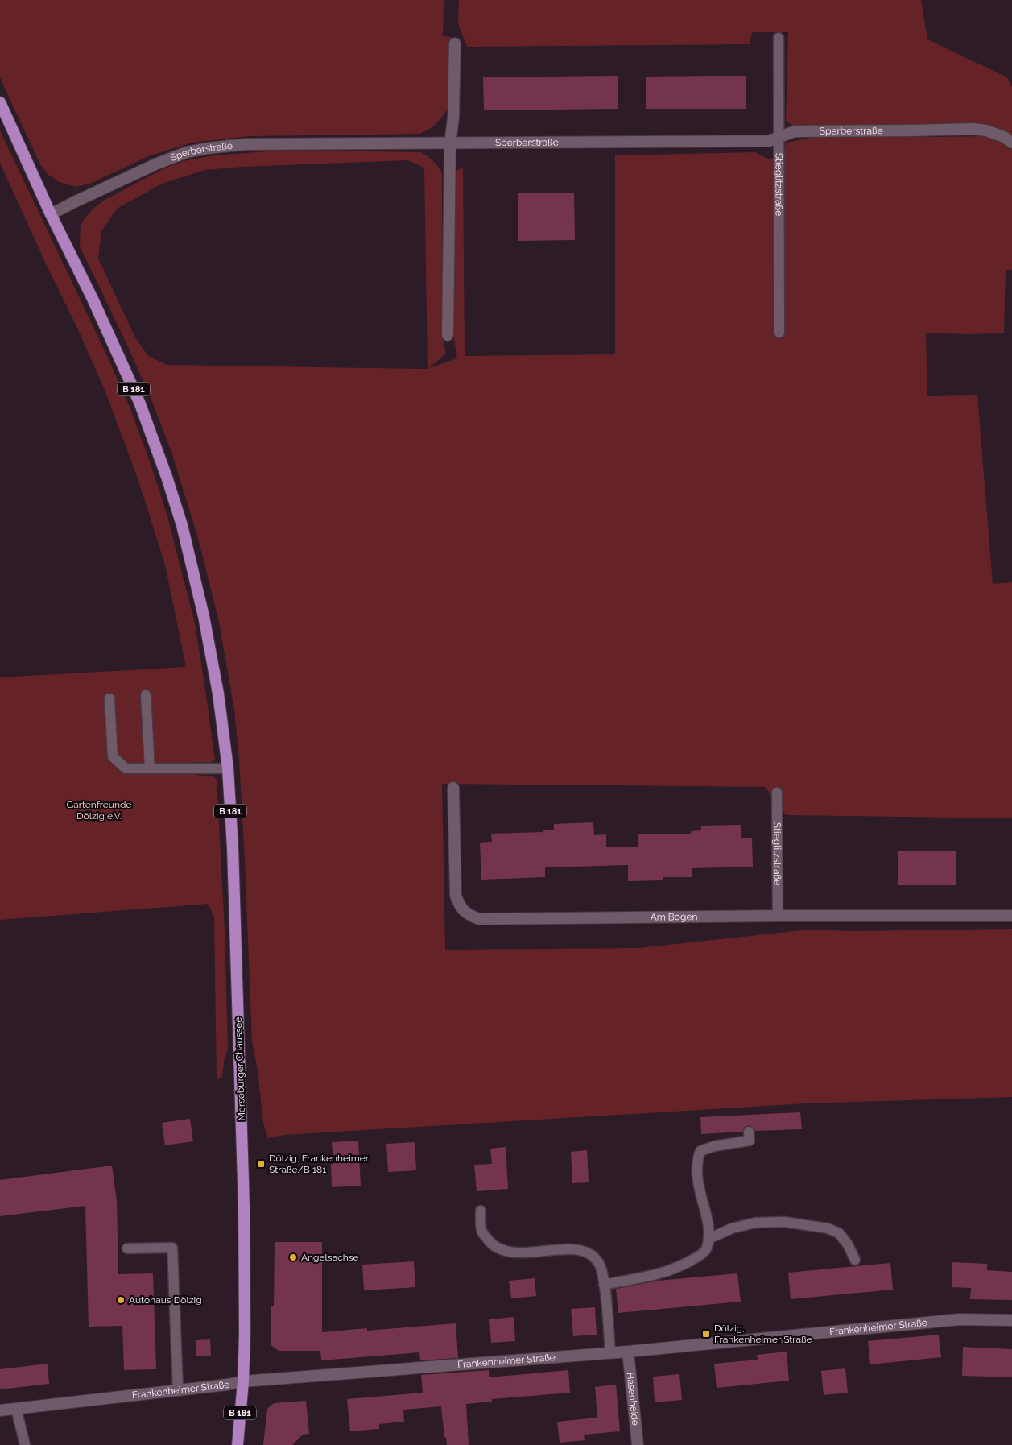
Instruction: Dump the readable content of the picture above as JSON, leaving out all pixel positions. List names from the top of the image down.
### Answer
{
  "streets": {
    "main road": ["B 181", "Merseburger Chaussee"],
    "street": [
      "Sperberstraße",
      "Am Bogen",
      "Frankenheimer Straße",
      "Hasenheide"
    ],
    "lane": ["Stieglitzstraße"]
  },
  "crossings": [
    ["Sperberstraße", "Stieglitzstraße"],
    ["Sperberstraße", "B 181"],
    ["Sperberstraße", "Merseburger Chaussee"],
    ["Stieglitzstraße", "Am Bogen"],
    ["B 181", "Merseburger Chaussee"],
    ["Merseburger Chaussee", "Frankenheimer Straße"],
    ["Frankenheimer Straße", "Hasenheide"]
  ],
  "parks": ["Gartenfreunde Dölzig e.V."],
  "places": {
    "transit": ["Dölzig, Frankenheimer Straße/B 181", "Dölzig, Frankenheimer Straße"],
    "other": ["Angelsachse", "Autohaus Dölzig"]
  }
}
